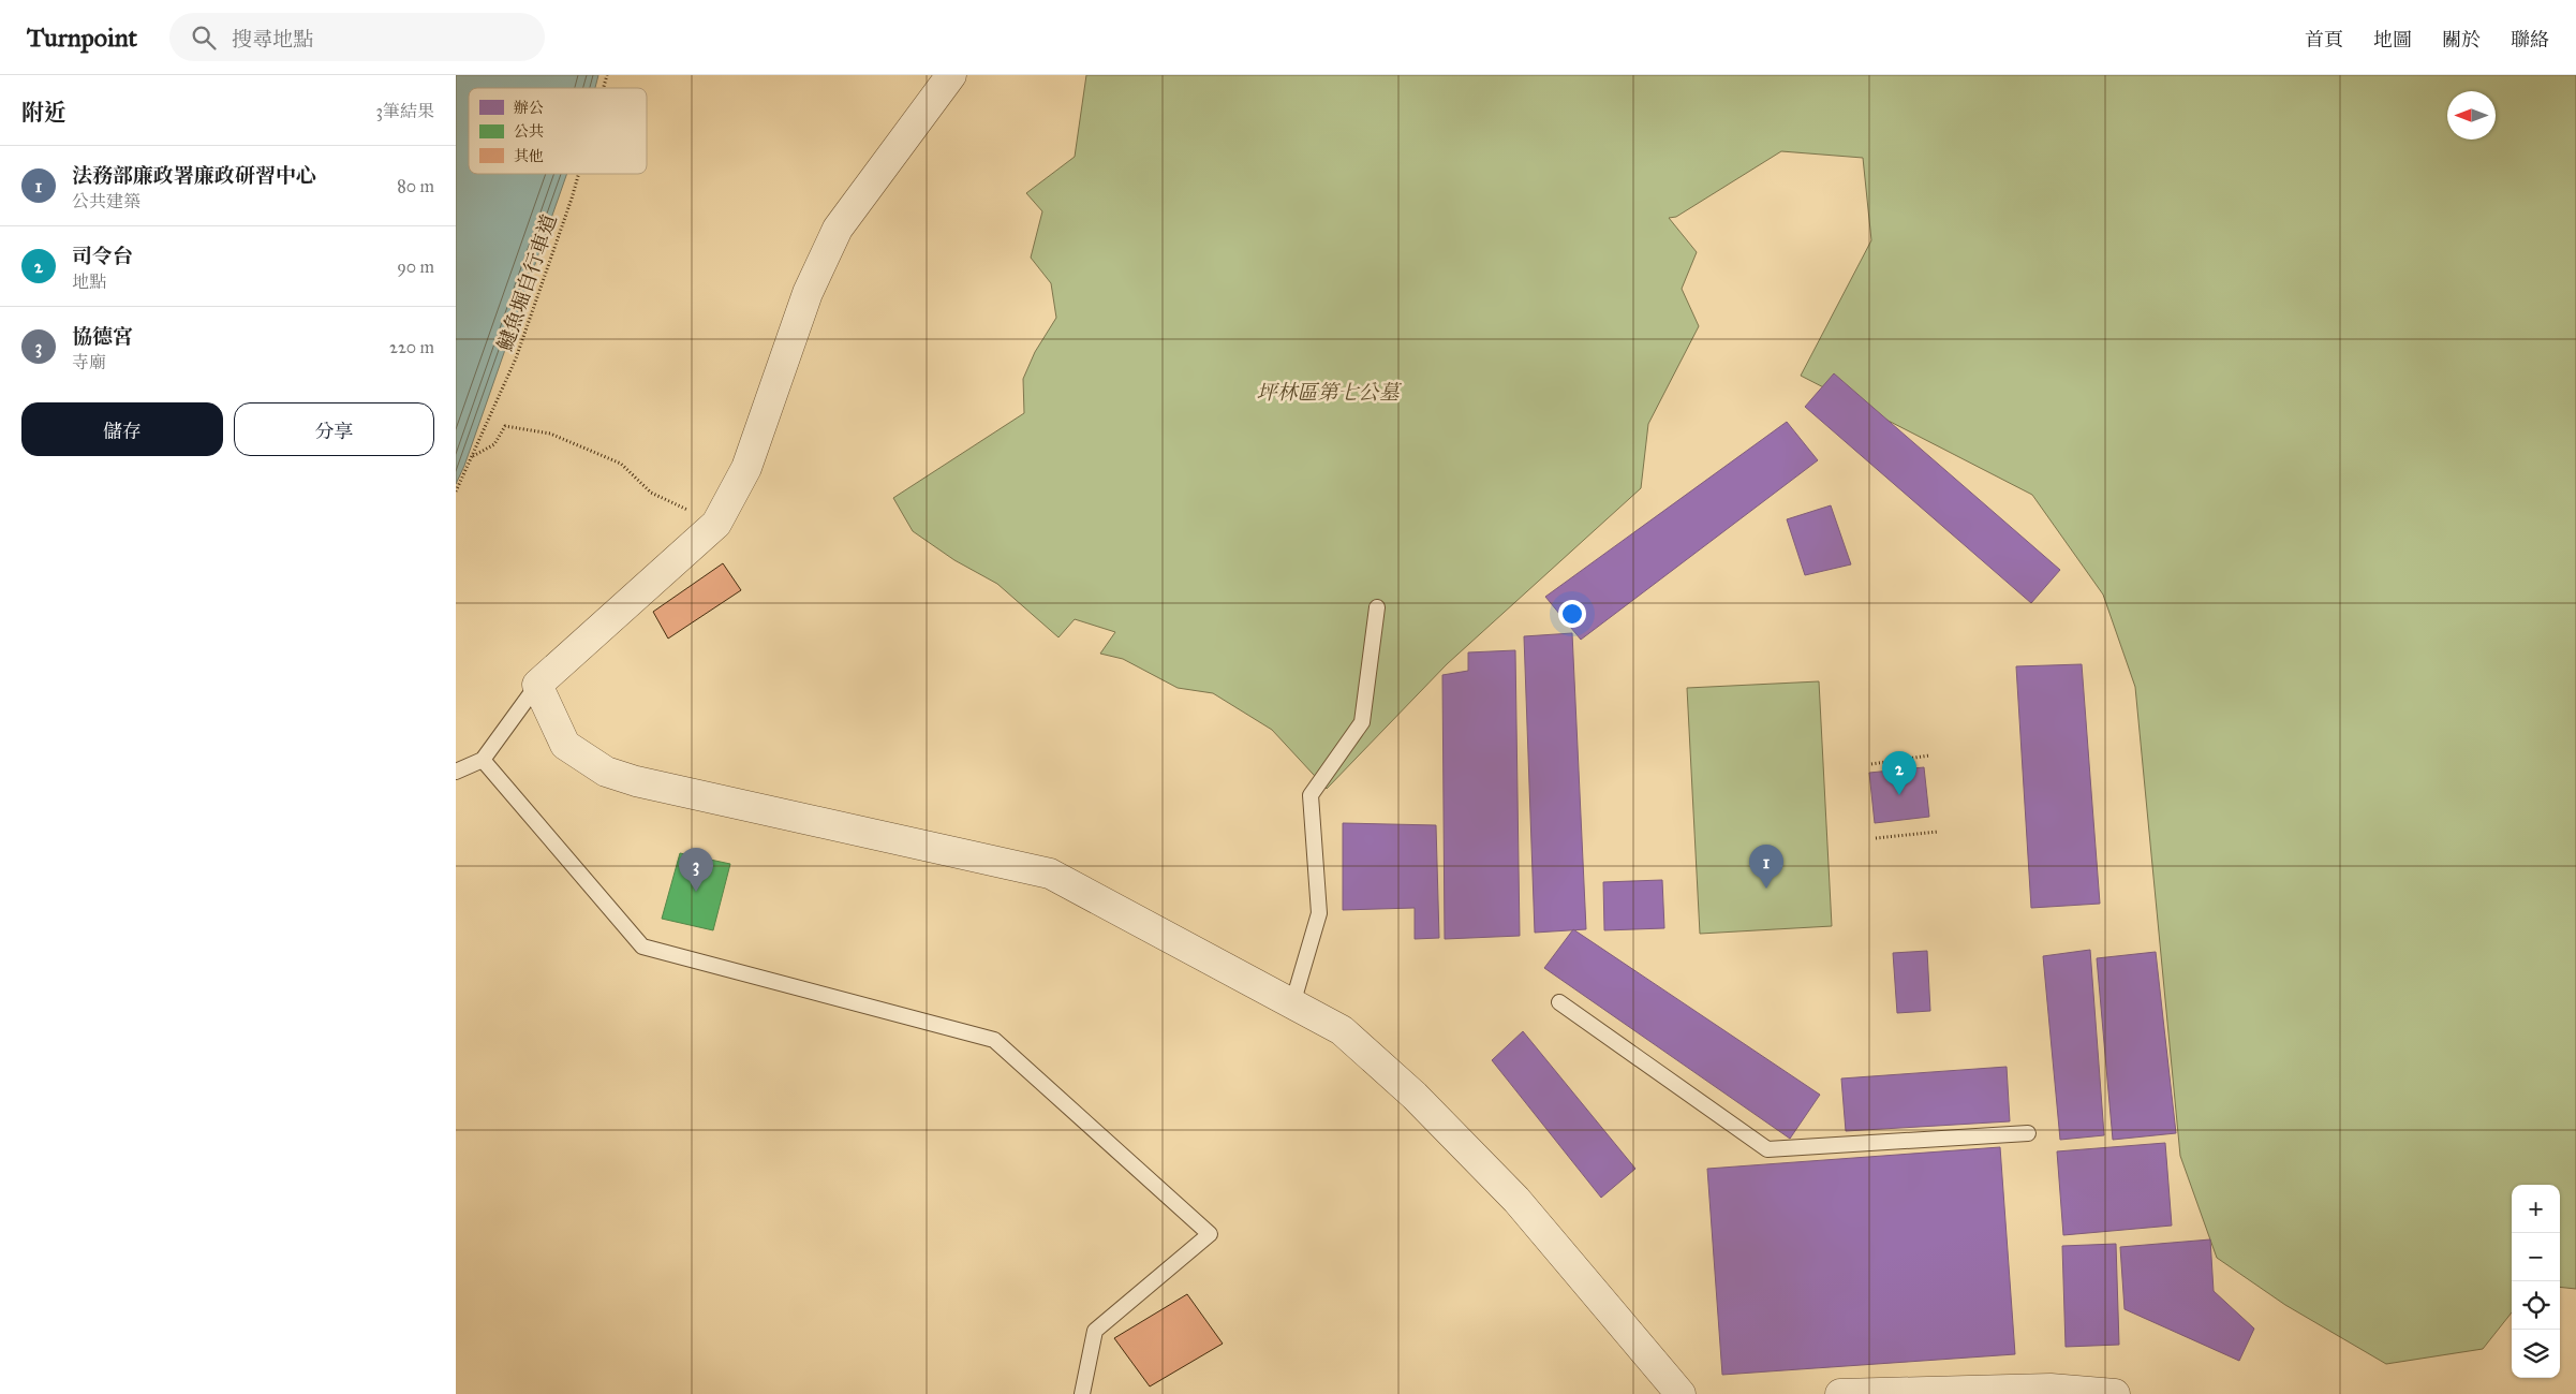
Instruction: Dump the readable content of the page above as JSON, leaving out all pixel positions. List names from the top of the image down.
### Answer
{
  "streets": {
    "path": ["𩻸魚堀自行車道"]
  },
  "parks": ["坪林區第七公墓"],
  "legend": ["辦公", "公共", "其他"],
  "north": "left",
  "page": {
    "header": "Turnpoint",
    "search": "搜尋地點",
    "nav": [
      "首頁",
      "地圖",
      "關於",
      "聯絡"
    ],
    "heading": ["附近", "3筆結果"],
    "list": [
      {
        "mark": "1",
        "name": "法務部廉政署廉政研習中心",
        "note": "公共建築",
        "value": "80 m"
      },
      {
        "mark": "2",
        "name": "司令台",
        "note": "地點",
        "value": "90 m"
      },
      {
        "mark": "3",
        "name": "協德宮",
        "note": "寺廟",
        "value": "220 m"
      }
    ],
    "buttons": ["儲存", "分享"],
    "pins": ["2", "1", "3"],
    "map_buttons": ["+", "−"]
  }
}
